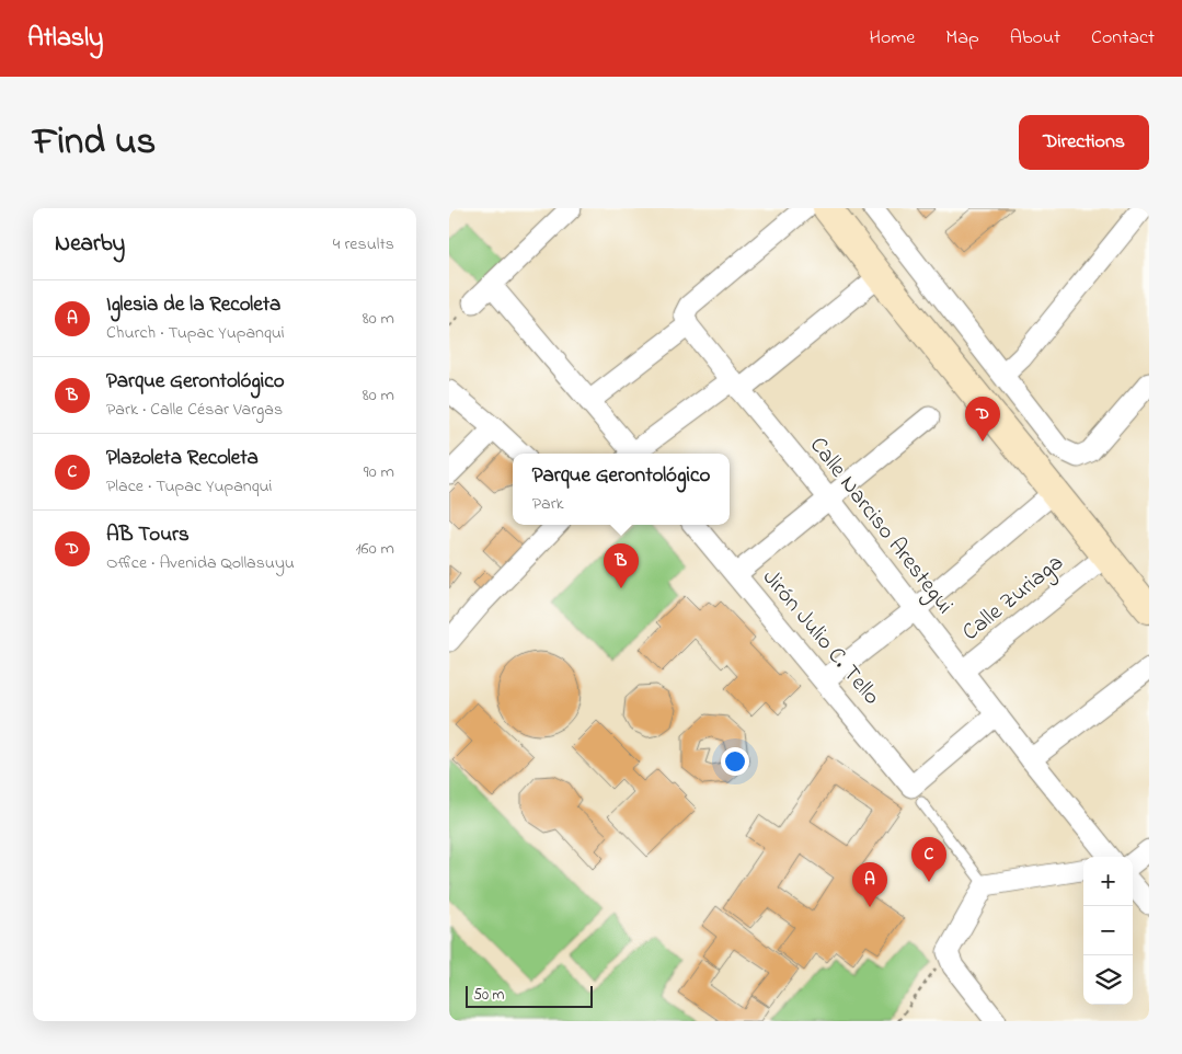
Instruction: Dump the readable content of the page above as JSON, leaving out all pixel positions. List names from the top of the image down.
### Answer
{
  "streets": {
    "street": ["Calle Narciso Arestegui", "Calle Zuriaga", "Jirón Julio C. Tello"]
  },
  "crossings": [
    ["Calle Narciso Arestegui", "Calle Zuriaga"]
  ],
  "scale_bar": "50 m",
  "page": {
    "header": "Atlasly",
    "nav": [
      "Home",
      "Map",
      "About",
      "Contact"
    ],
    "title": "Find us",
    "buttons": "Directions",
    "heading": ["Nearby", "4 results"],
    "list": [
      {
        "mark": "A",
        "name": "Iglesia de la Recoleta",
        "note": "Church · Tupac Yupanqui",
        "value": "80 m"
      },
      {
        "mark": "B",
        "name": "Parque Gerontológico",
        "note": "Park · Calle César Vargas",
        "value": "80 m"
      },
      {
        "mark": "C",
        "name": "Plazoleta Recoleta",
        "note": "Place · Tupac Yupanqui",
        "value": "90 m"
      },
      {
        "mark": "D",
        "name": "AB Tours",
        "note": "Office · Avenida Qollasuyu",
        "value": "160 m"
      }
    ],
    "pins": [
      "D",
      "B",
      "C",
      "A"
    ],
    "popup": ["Parque Gerontológico", "Park"],
    "map_buttons": ["+", "−"],
    "scale": "50 m"
  }
}
